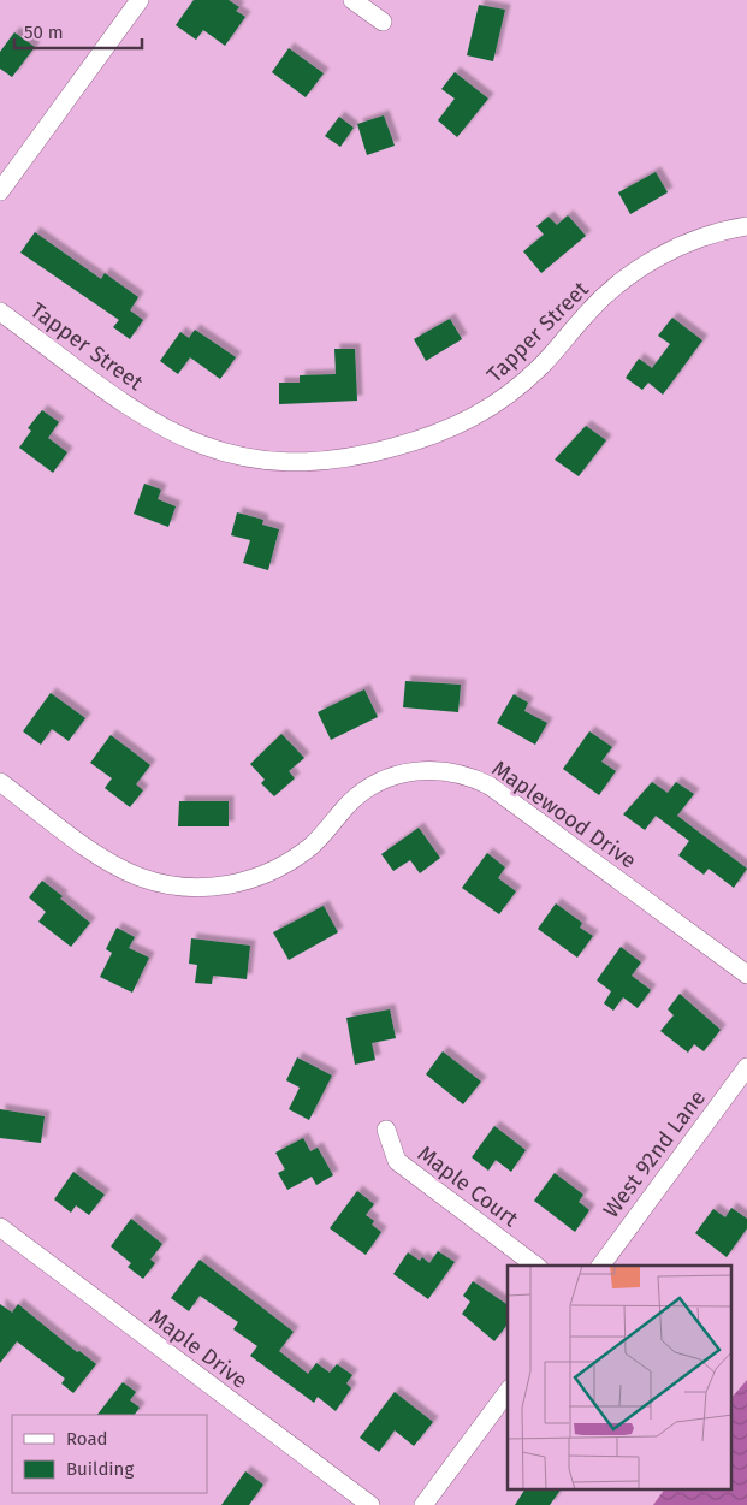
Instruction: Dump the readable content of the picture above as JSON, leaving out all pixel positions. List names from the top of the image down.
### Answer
{
  "streets": {
    "street": [
      "Tapper Street",
      "Maplewood Drive",
      "West 92nd Lane",
      "Maple Court",
      "Maple Drive"
    ]
  },
  "legend": ["Road", "Building"],
  "scale_bar": "50 m"
}
